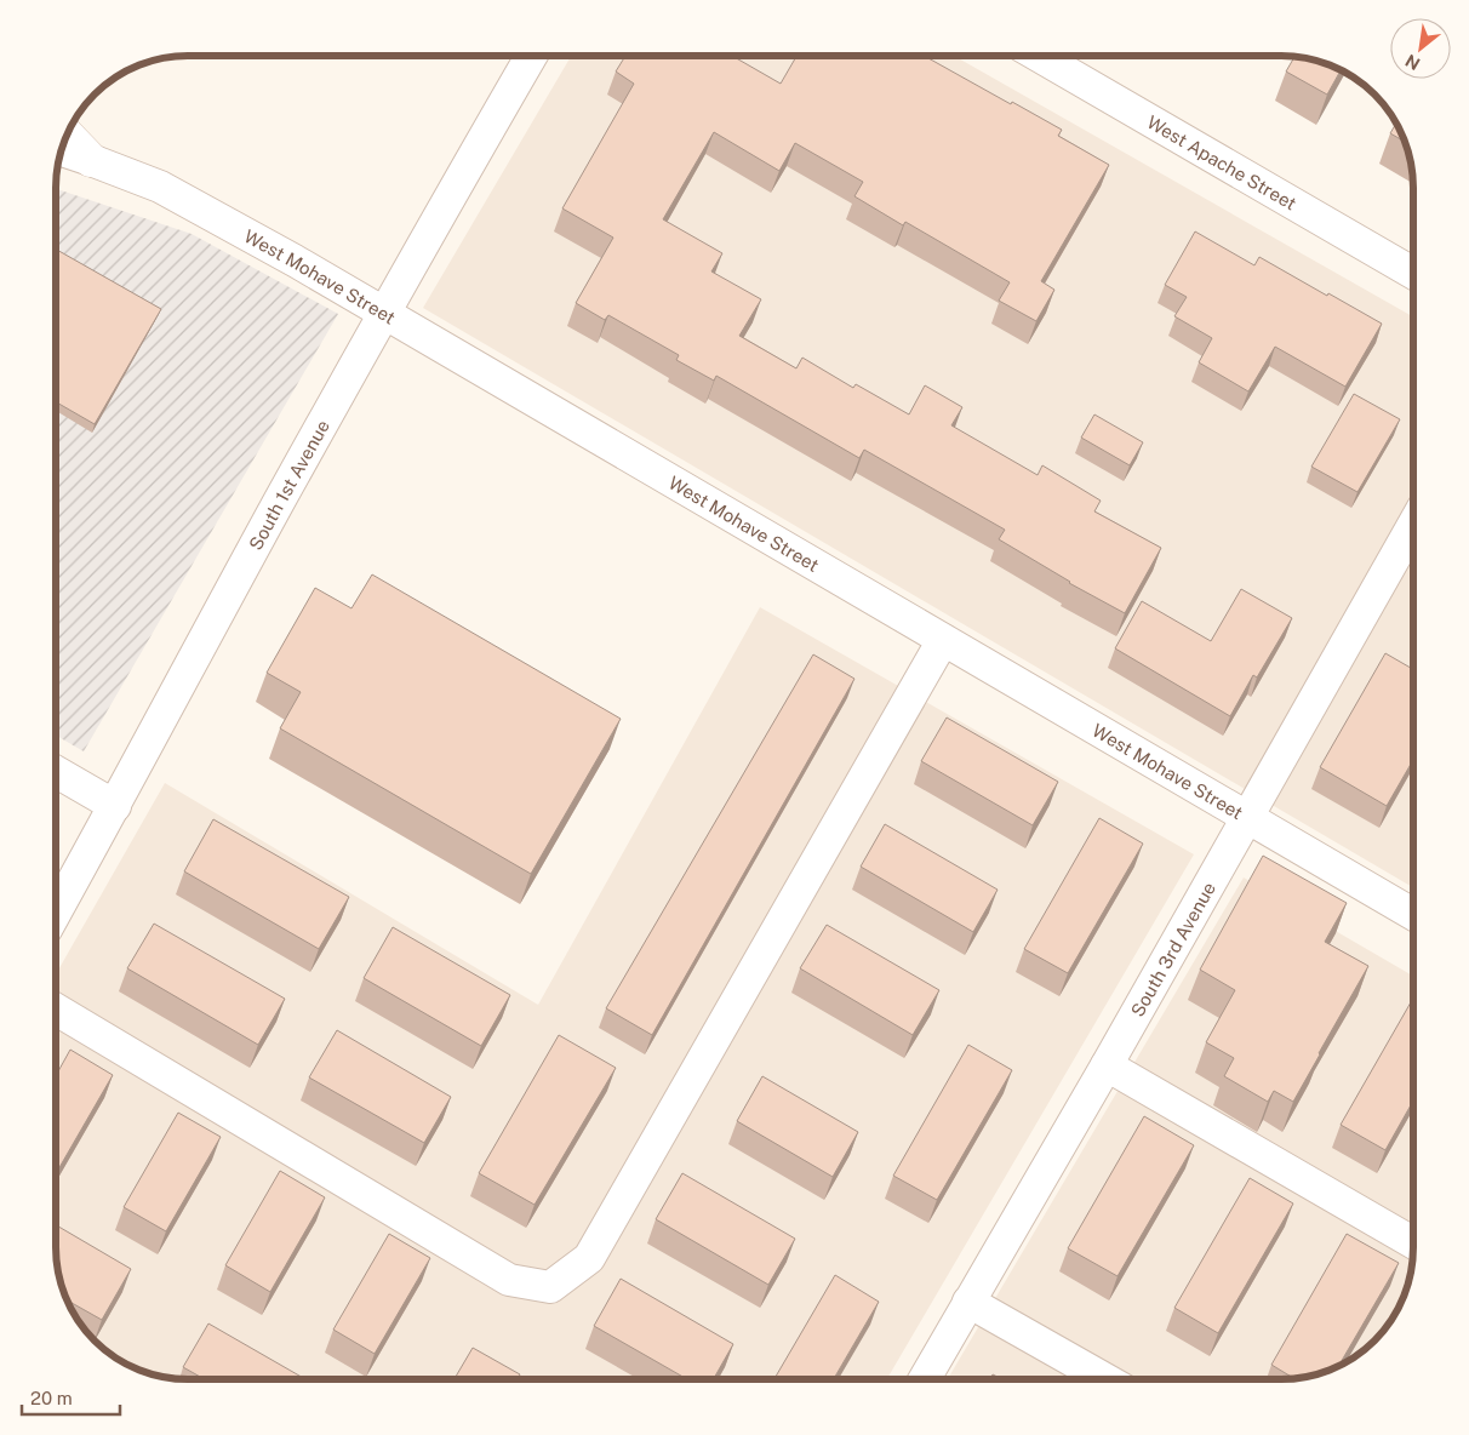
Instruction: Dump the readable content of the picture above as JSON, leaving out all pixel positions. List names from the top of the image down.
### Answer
{
  "streets": {
    "street": [
      "West Apache Street",
      "West Mohave Street",
      "South 1st Avenue",
      "South 3rd Avenue"
    ]
  },
  "crossings": [
    ["West Mohave Street", "South 1st Avenue"],
    ["West Mohave Street", "South 3rd Avenue"]
  ],
  "scale_bar": "20 m",
  "north": "bottom left"
}
